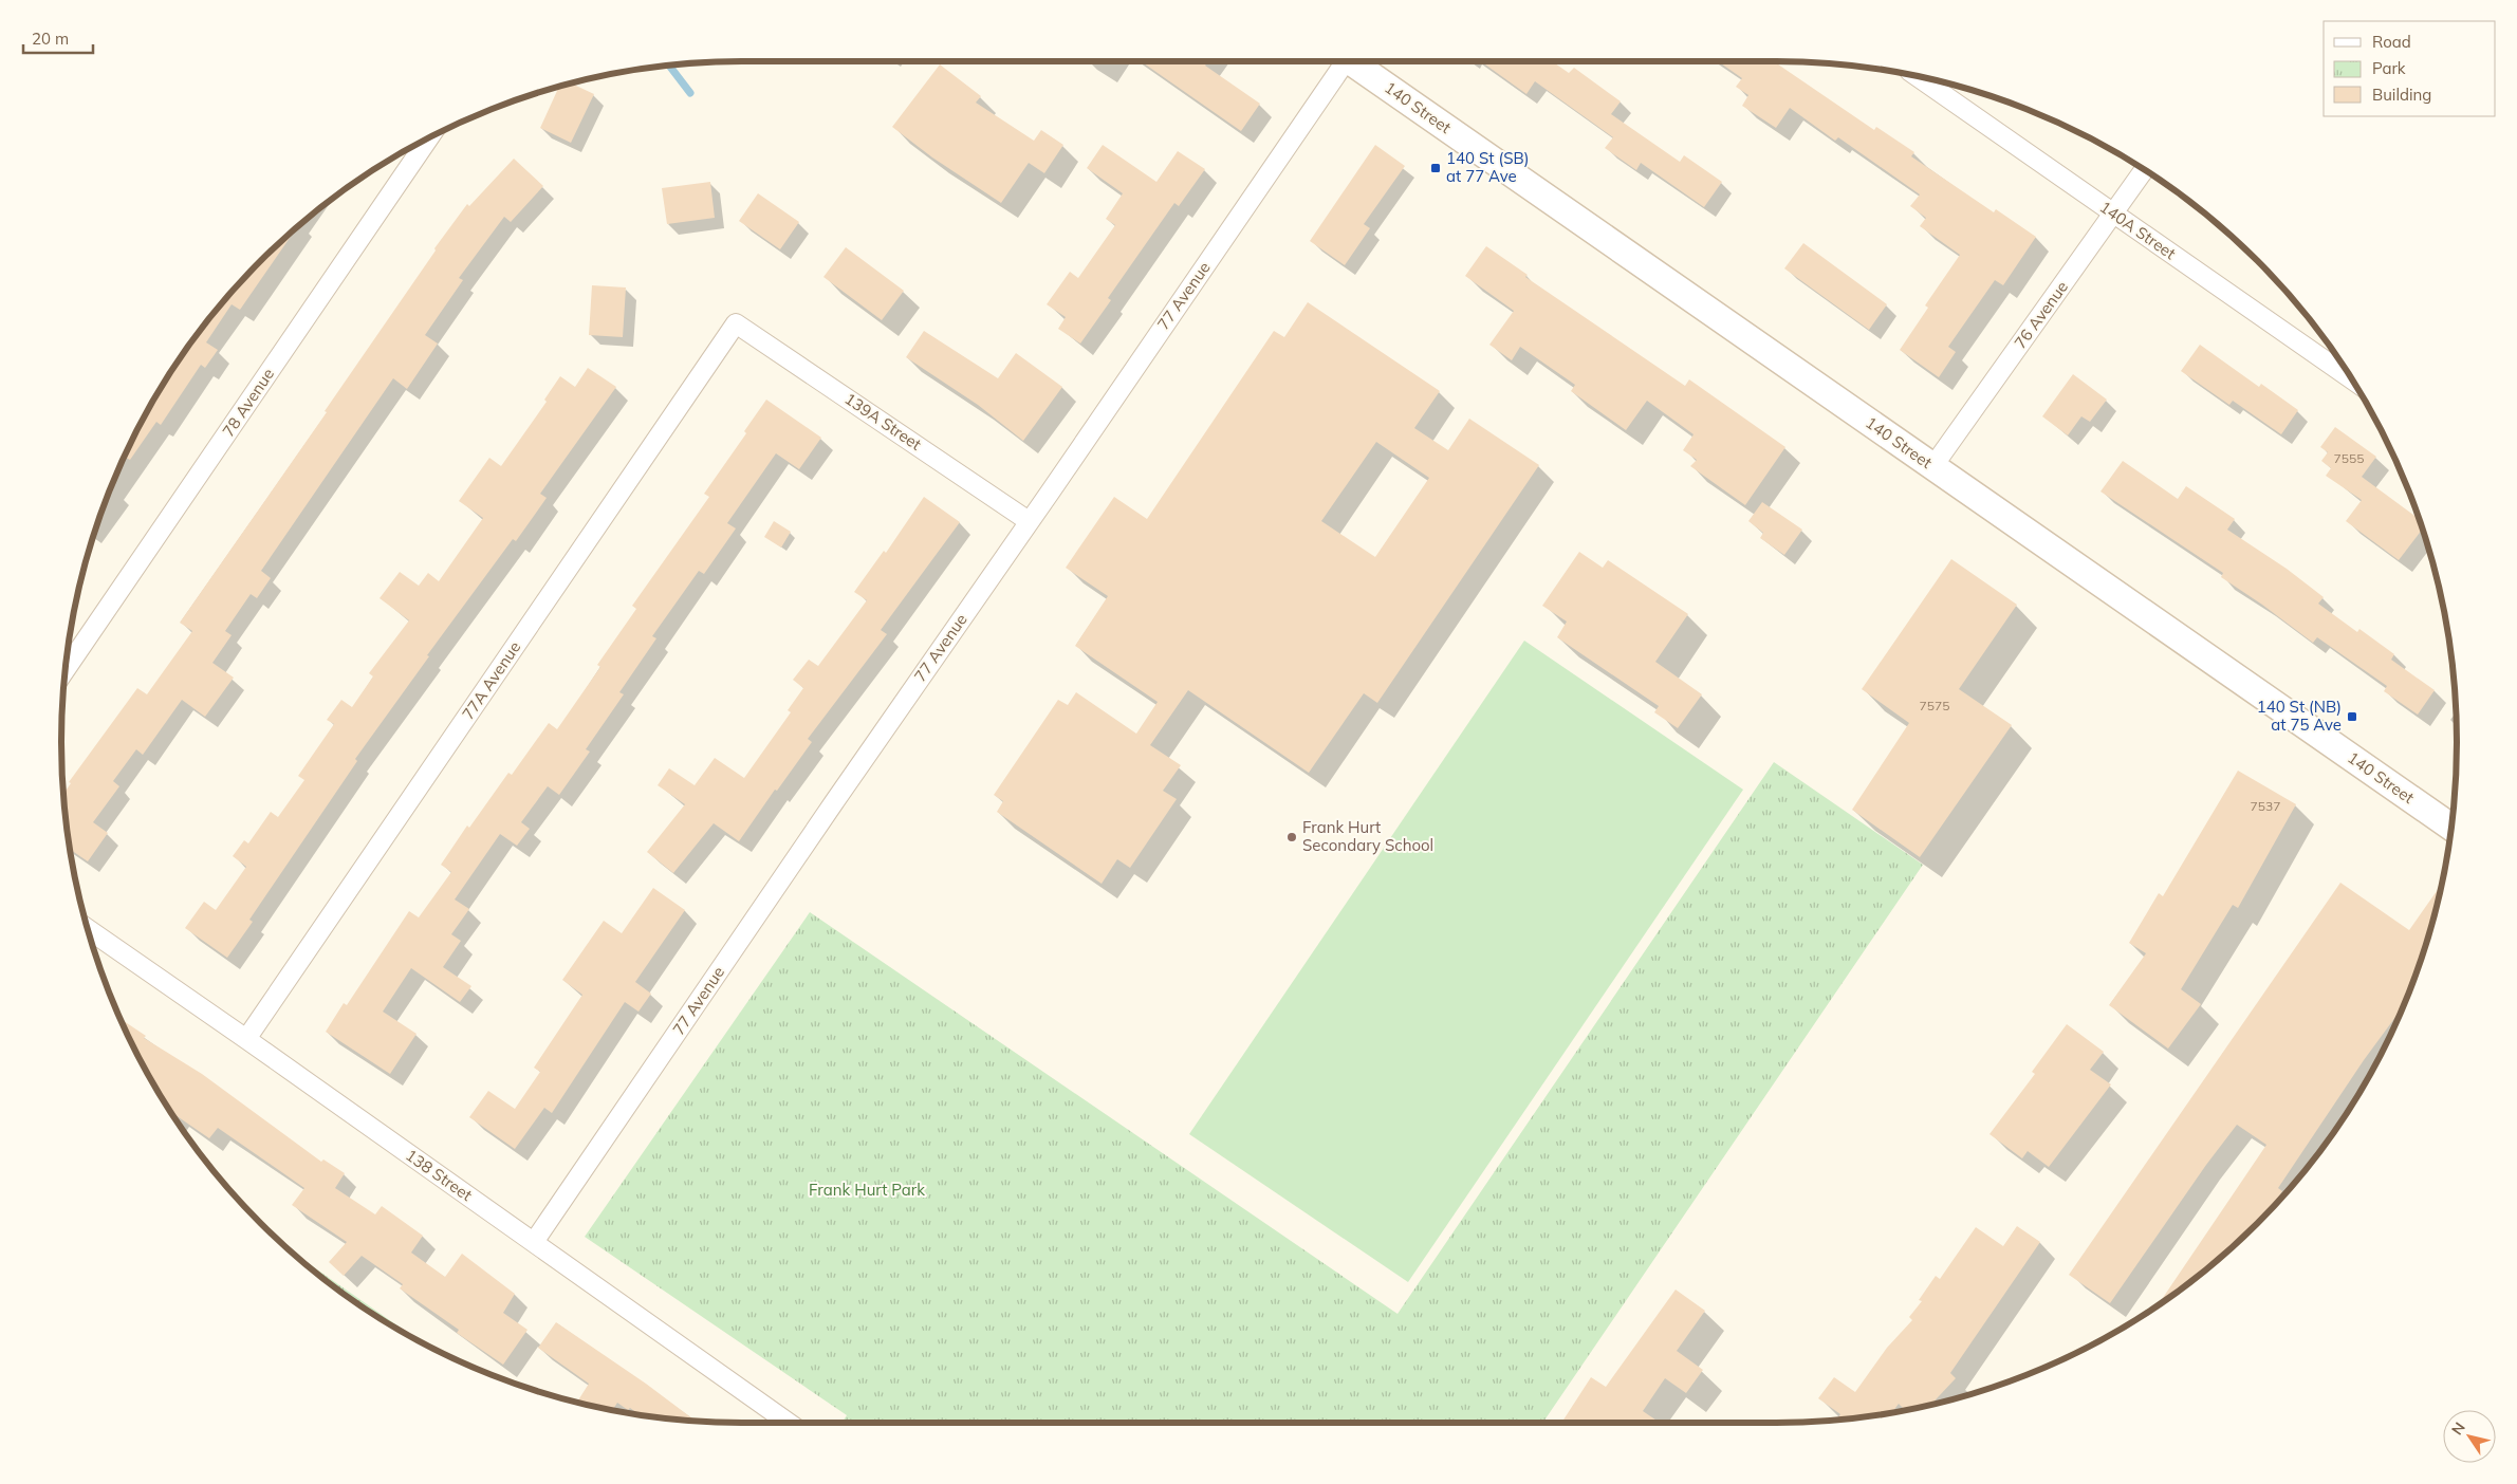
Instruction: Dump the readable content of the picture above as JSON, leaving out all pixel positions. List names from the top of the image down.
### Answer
{
  "streets": {
    "main road": ["140 Street"],
    "street": [
      "140A Street",
      "77 Avenue",
      "76 Avenue",
      "78 Avenue",
      "139A Street",
      "77A Avenue",
      "138 Street"
    ]
  },
  "crossings": [
    ["140 Street", "76 Avenue"],
    ["140A Street", "76 Avenue"],
    ["77 Avenue", "139A Street"],
    ["77 Avenue", "138 Street"],
    ["139A Street", "77A Avenue"],
    ["77A Avenue", "138 Street"]
  ],
  "parks": ["Frank Hurt Park"],
  "places": {
    "transit": ["140 St (SB) at 77 Ave", "140 St (NB) at 75 Ave"],
    "other": ["Frank Hurt Secondary School"]
  },
  "house_numbers": ["7555", "7575", "7537"],
  "legend": ["Road", "Park", "Building"],
  "scale_bar": "20 m",
  "north": "top left"
}
